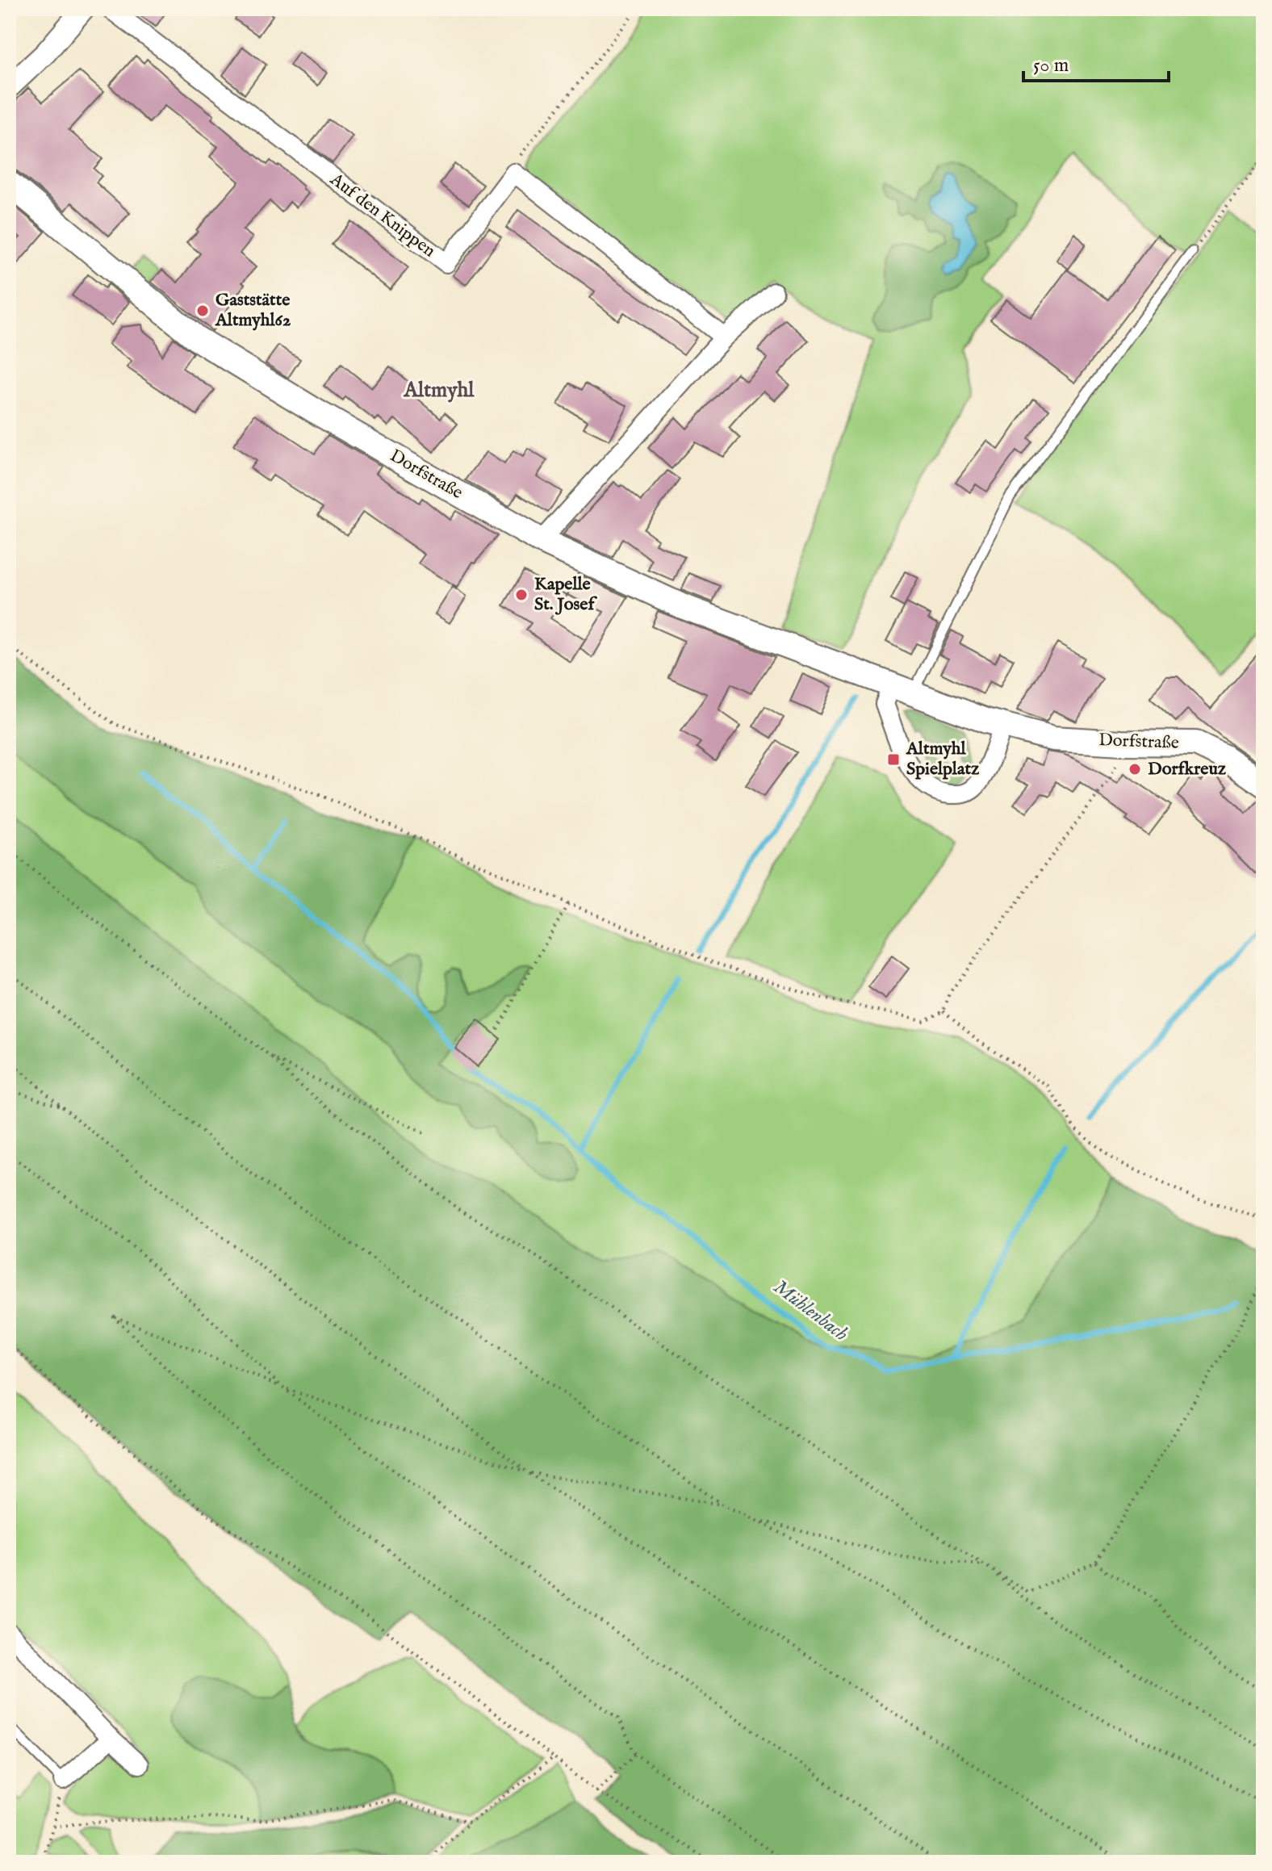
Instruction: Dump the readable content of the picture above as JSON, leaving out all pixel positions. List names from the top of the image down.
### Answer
{
  "streets": {
    "main road": ["Dorfstraße"],
    "street": ["Auf den Knippen"]
  },
  "districts": ["Altmyhl"],
  "water": ["Mühlenbach"],
  "places": {
    "other": ["Gaststätte Altmyhl62", "Kapelle St. Josef", "Dorfkreuz"],
    "transit": ["Altmyhl Spielplatz"]
  },
  "scale_bar": "50 m"
}
